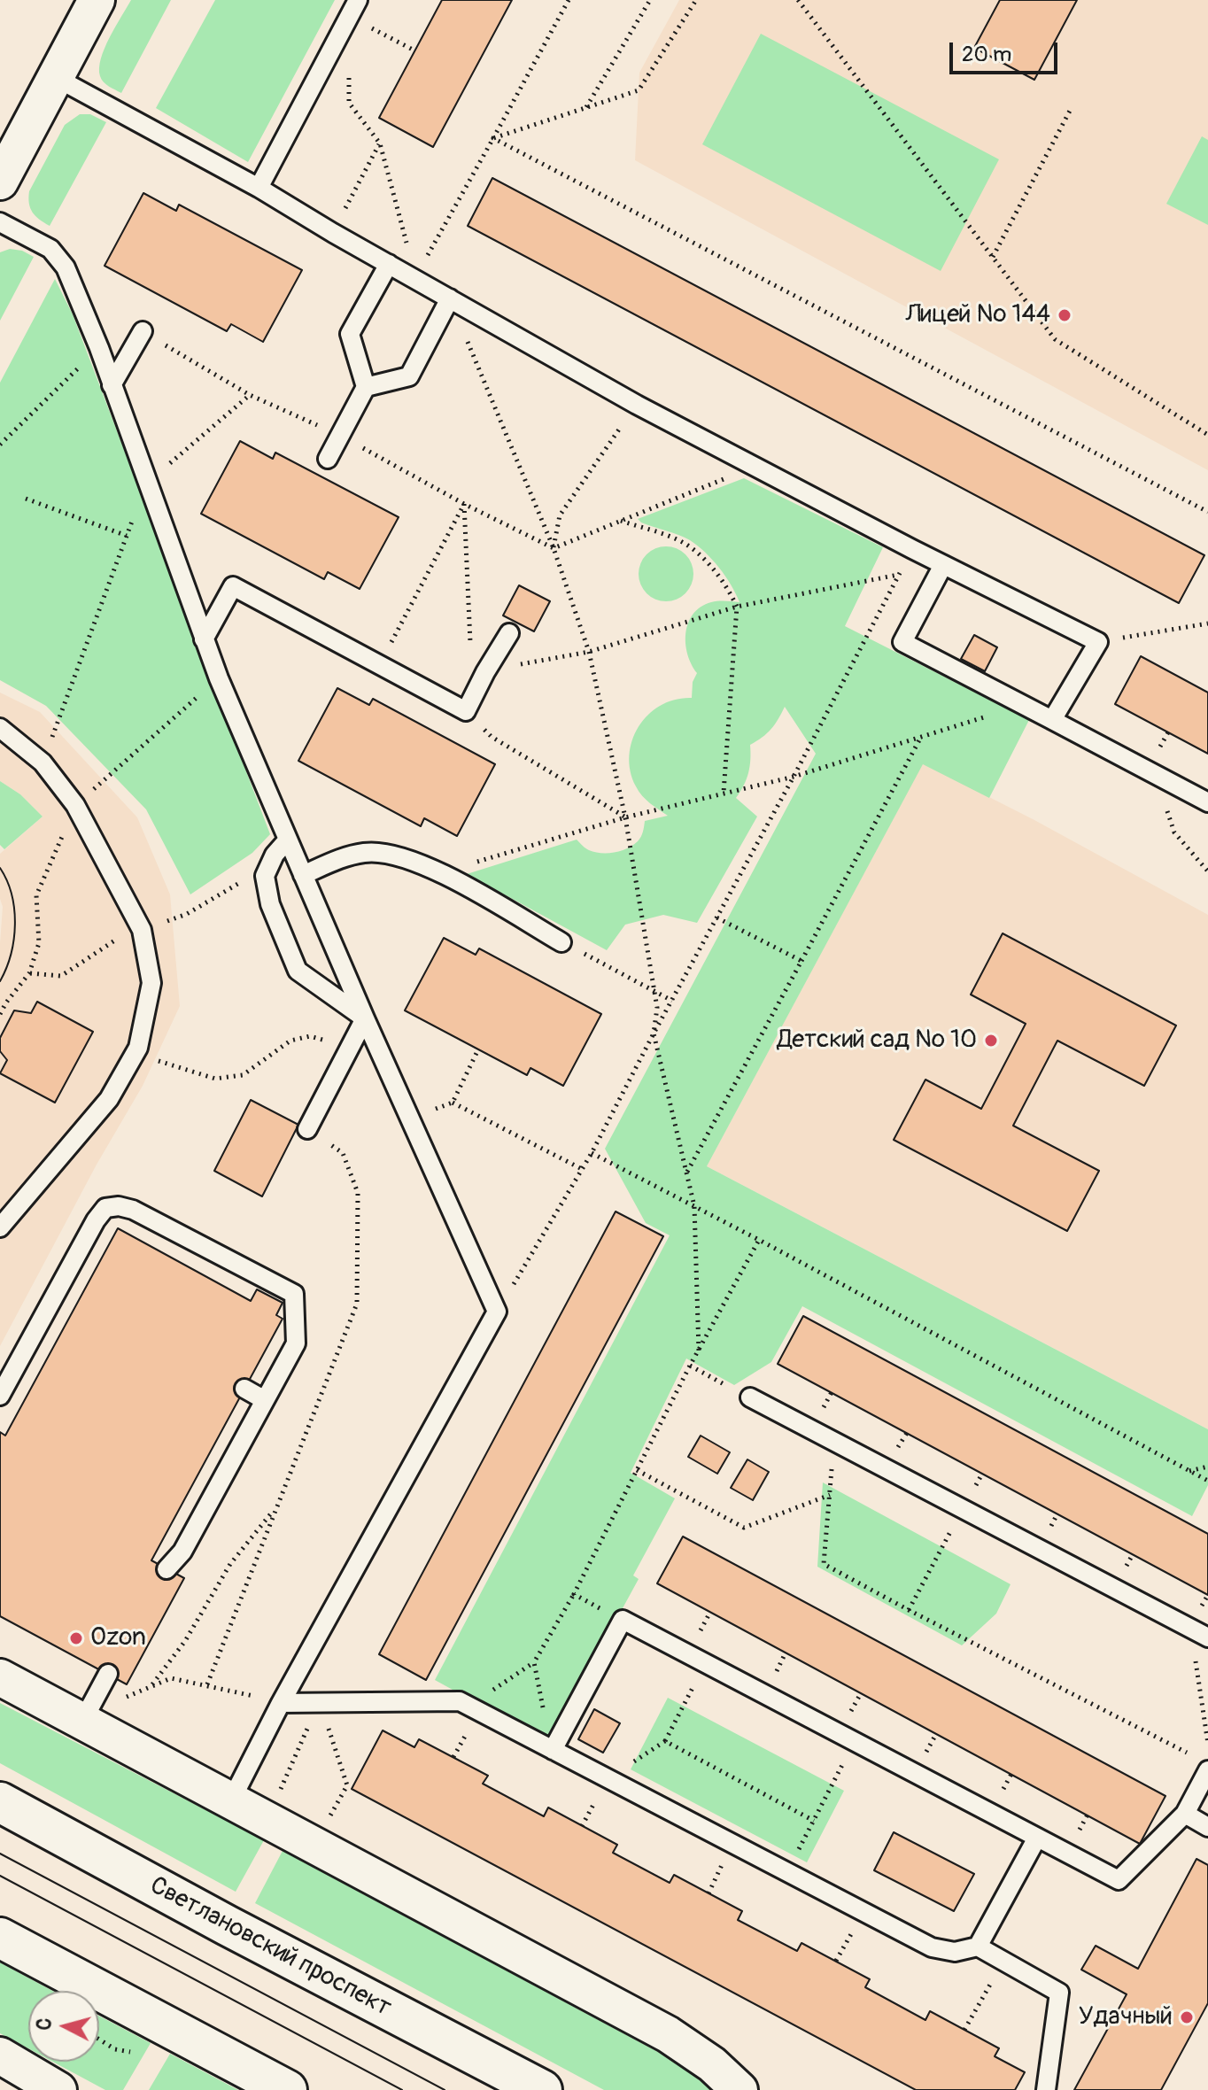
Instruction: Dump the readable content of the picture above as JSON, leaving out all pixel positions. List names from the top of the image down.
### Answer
{
  "streets": {
    "main road": ["Светлановский проспект"]
  },
  "places": [
    "Лицей № 144",
    "Детский сад № 10",
    "Ozon",
    "Удачный"
  ],
  "scale_bar": "20 m",
  "north": "left"
}
